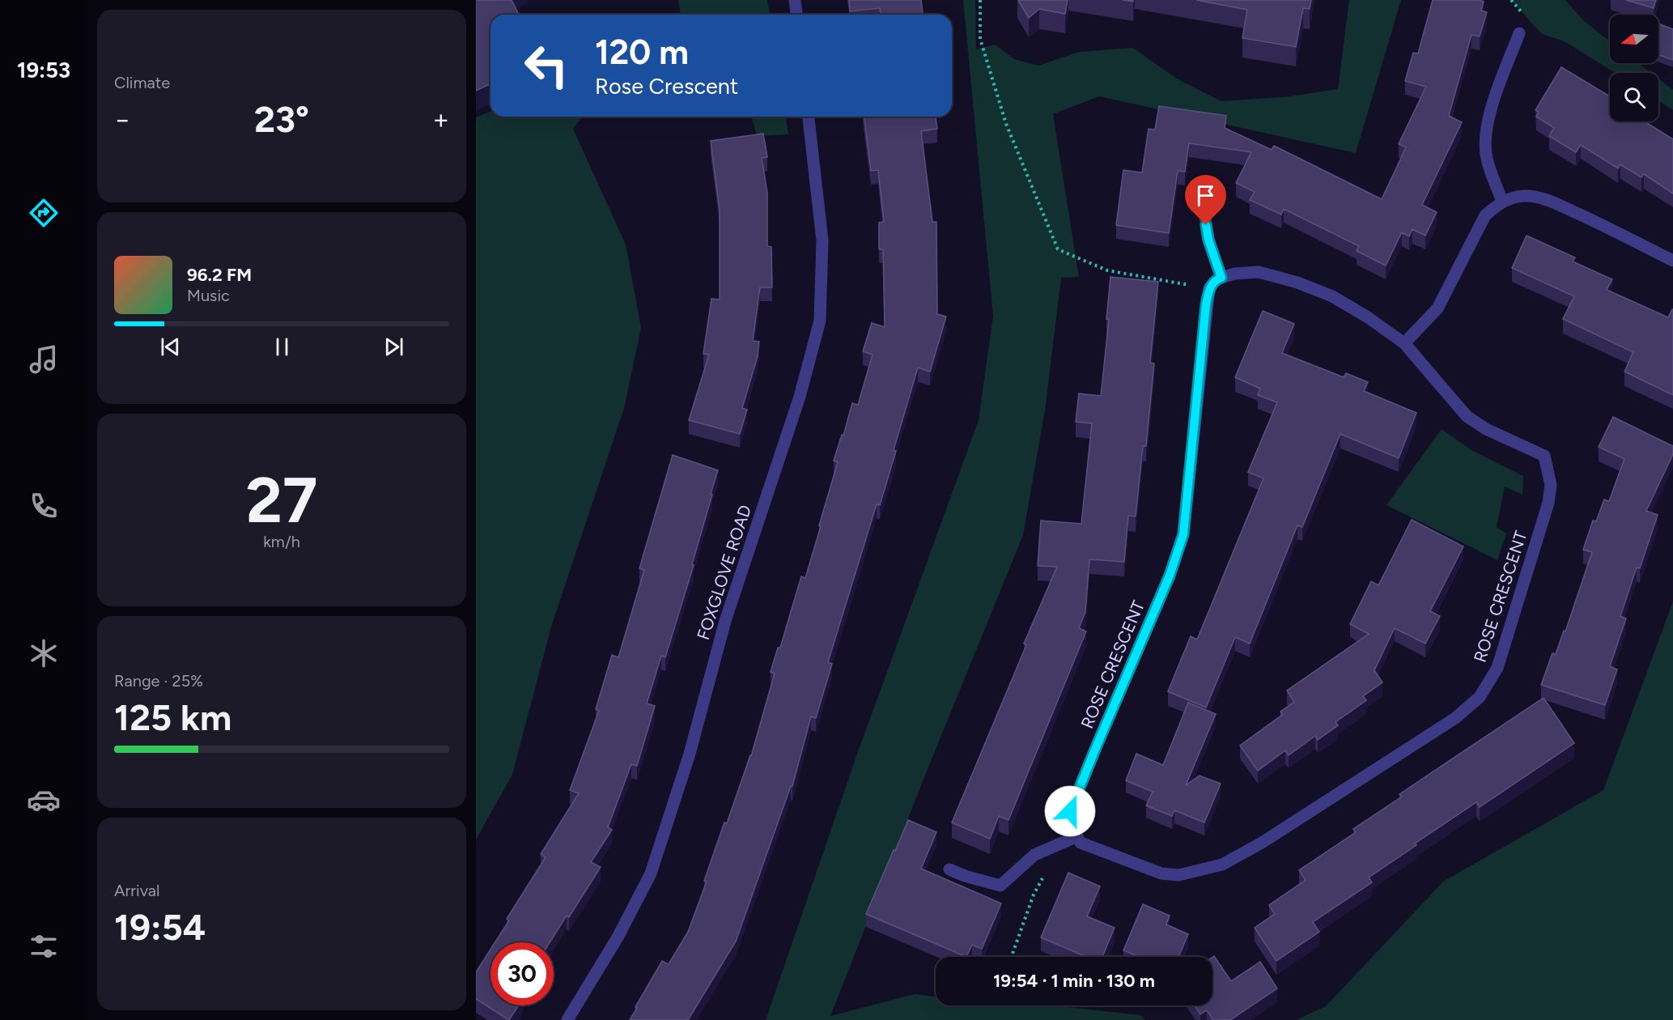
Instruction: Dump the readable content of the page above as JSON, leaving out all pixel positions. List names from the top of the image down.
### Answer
{
  "streets": {
    "street": ["FOXGLOVE ROAD", "ROSE CRESCENT"]
  },
  "north": "left",
  "page": {
    "tabs": "19:53",
    "tile": [
      "Climate",
      ["27", "km/h"],
      ["Range · 25%", "125 km"],
      ["Arrival", "19:54"]
    ],
    "turn": ["120 m", "Rose Crescent"],
    "heat": ["−", "23°", "+"],
    "song": ["96.2 FM", "Music"],
    "limit": "30",
    "trip": "19:54 · 1 min · 130 m"
  }
}
